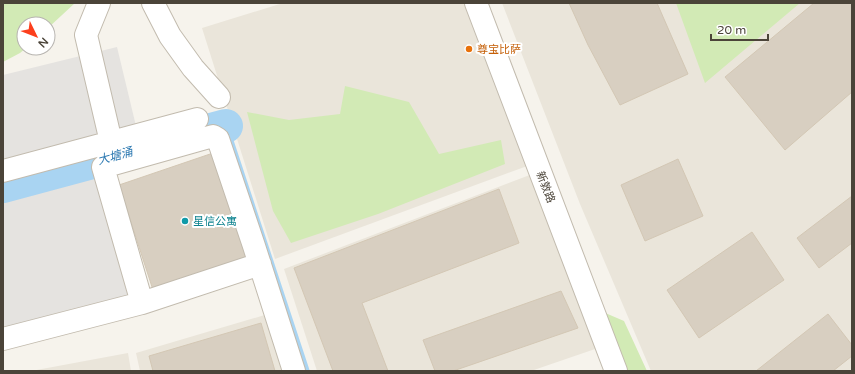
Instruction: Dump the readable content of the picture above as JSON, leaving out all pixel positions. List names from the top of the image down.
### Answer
{
  "streets": {
    "street": ["新敦路"]
  },
  "water": ["大塘涌"],
  "places": ["尊宝比萨", "星信公寓"],
  "scale_bar": "20 m",
  "north": "bottom right"
}
